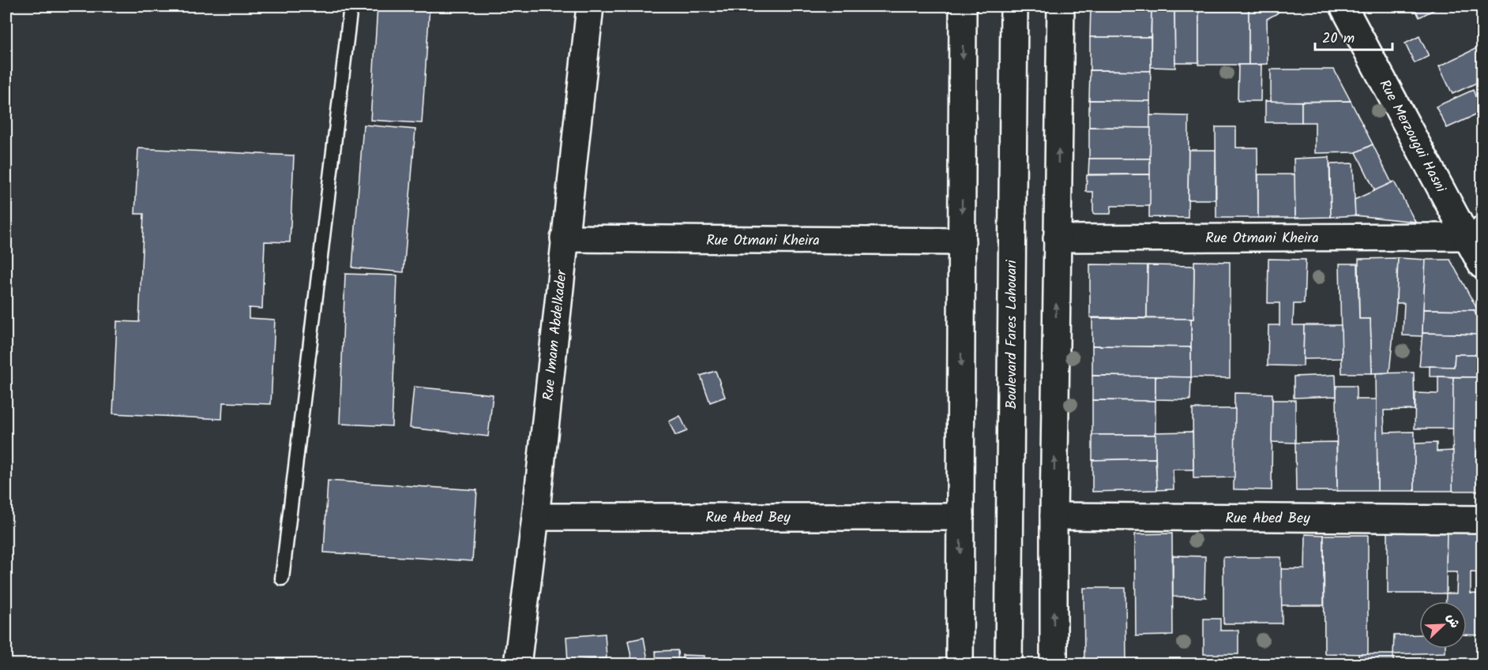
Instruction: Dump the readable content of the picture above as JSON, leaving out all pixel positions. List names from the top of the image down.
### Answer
{
  "streets": {
    "street": [
      "Rue Merzougui Hasni",
      "Rue Otmani Kheira",
      "Boulevard Fares Lahouari",
      "Rue Imam Abdelkader",
      "Rue Abed Bey"
    ]
  },
  "crossings": [
    ["Rue Merzougui Hasni", "Rue Otmani Kheira"],
    ["Rue Otmani Kheira", "Rue Imam Abdelkader"],
    ["Rue Imam Abdelkader", "Rue Abed Bey"]
  ],
  "scale_bar": "20 m",
  "north": "top right"
}
